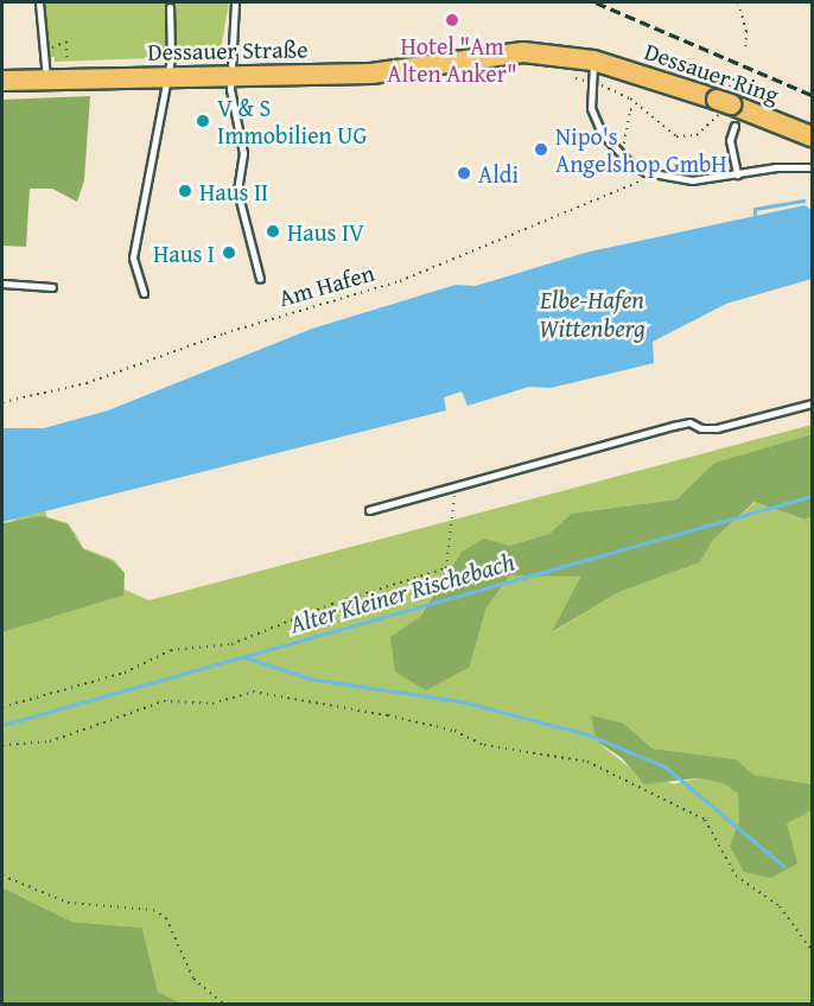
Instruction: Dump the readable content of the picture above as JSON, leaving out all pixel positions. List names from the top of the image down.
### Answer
{
  "streets": {
    "main road": ["Dessauer Straße", "Dessauer Ring"],
    "path": ["Am Hafen"]
  },
  "crossings": [
    ["Dessauer Straße", "Dessauer Ring"]
  ],
  "water": ["Elbe-Hafen Wittenberg", "Alter Kleiner Rischebach"],
  "places": [
    "Hotel \"Am Alten Anker\"",
    "V & S Immobilien UG",
    "Nipo's Angelshop GmbH",
    "Aldi",
    "Haus II",
    "Haus IV",
    "Haus I"
  ]
}
